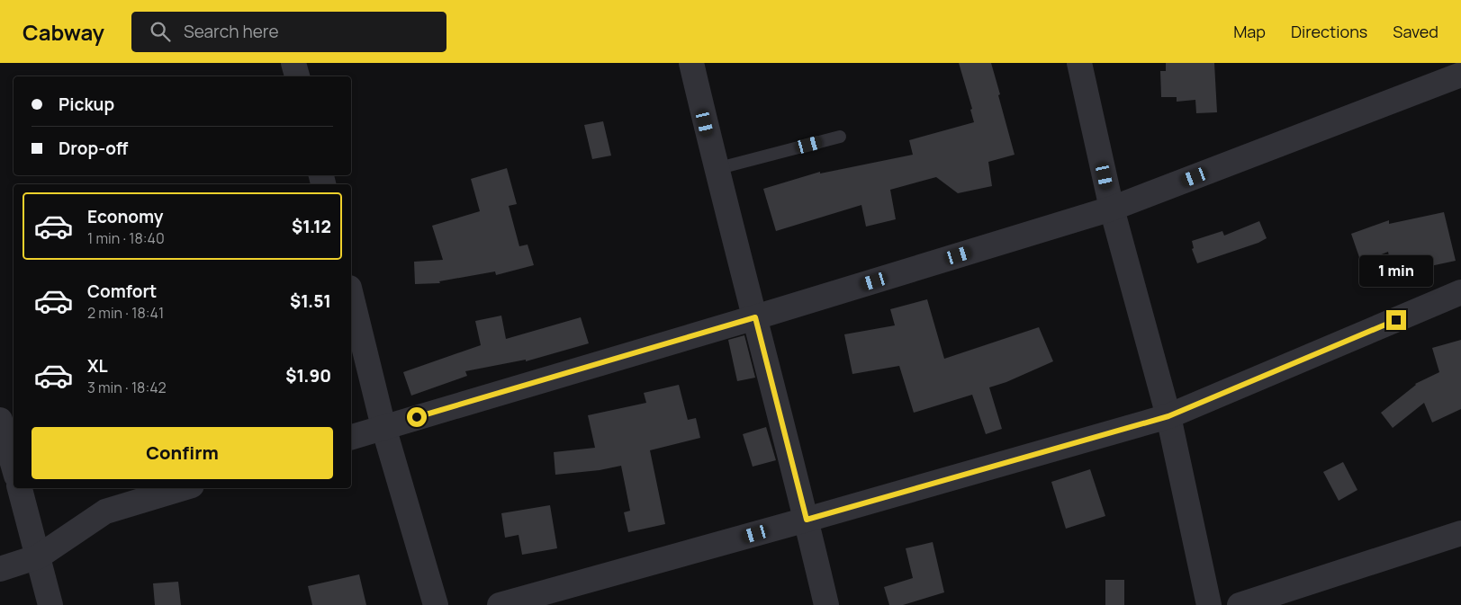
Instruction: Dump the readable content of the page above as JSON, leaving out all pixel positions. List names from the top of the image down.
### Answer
{
  "page": {
    "header": "Cabway",
    "search": "Search here",
    "nav": ["Map", "Directions", "Saved"],
    "banner": ["Pickup", "Drop-off"],
    "list": [
      {
        "name": "Economy",
        "note": "1 min · 18:40",
        "value": "$1.12"
      },
      {
        "name": "Comfort",
        "note": "2 min · 18:41",
        "value": "$1.51"
      },
      {
        "name": "XL",
        "note": "3 min · 18:42",
        "value": "$1.90"
      }
    ],
    "bubble": "1 min",
    "buttons": "Confirm"
  }
}
